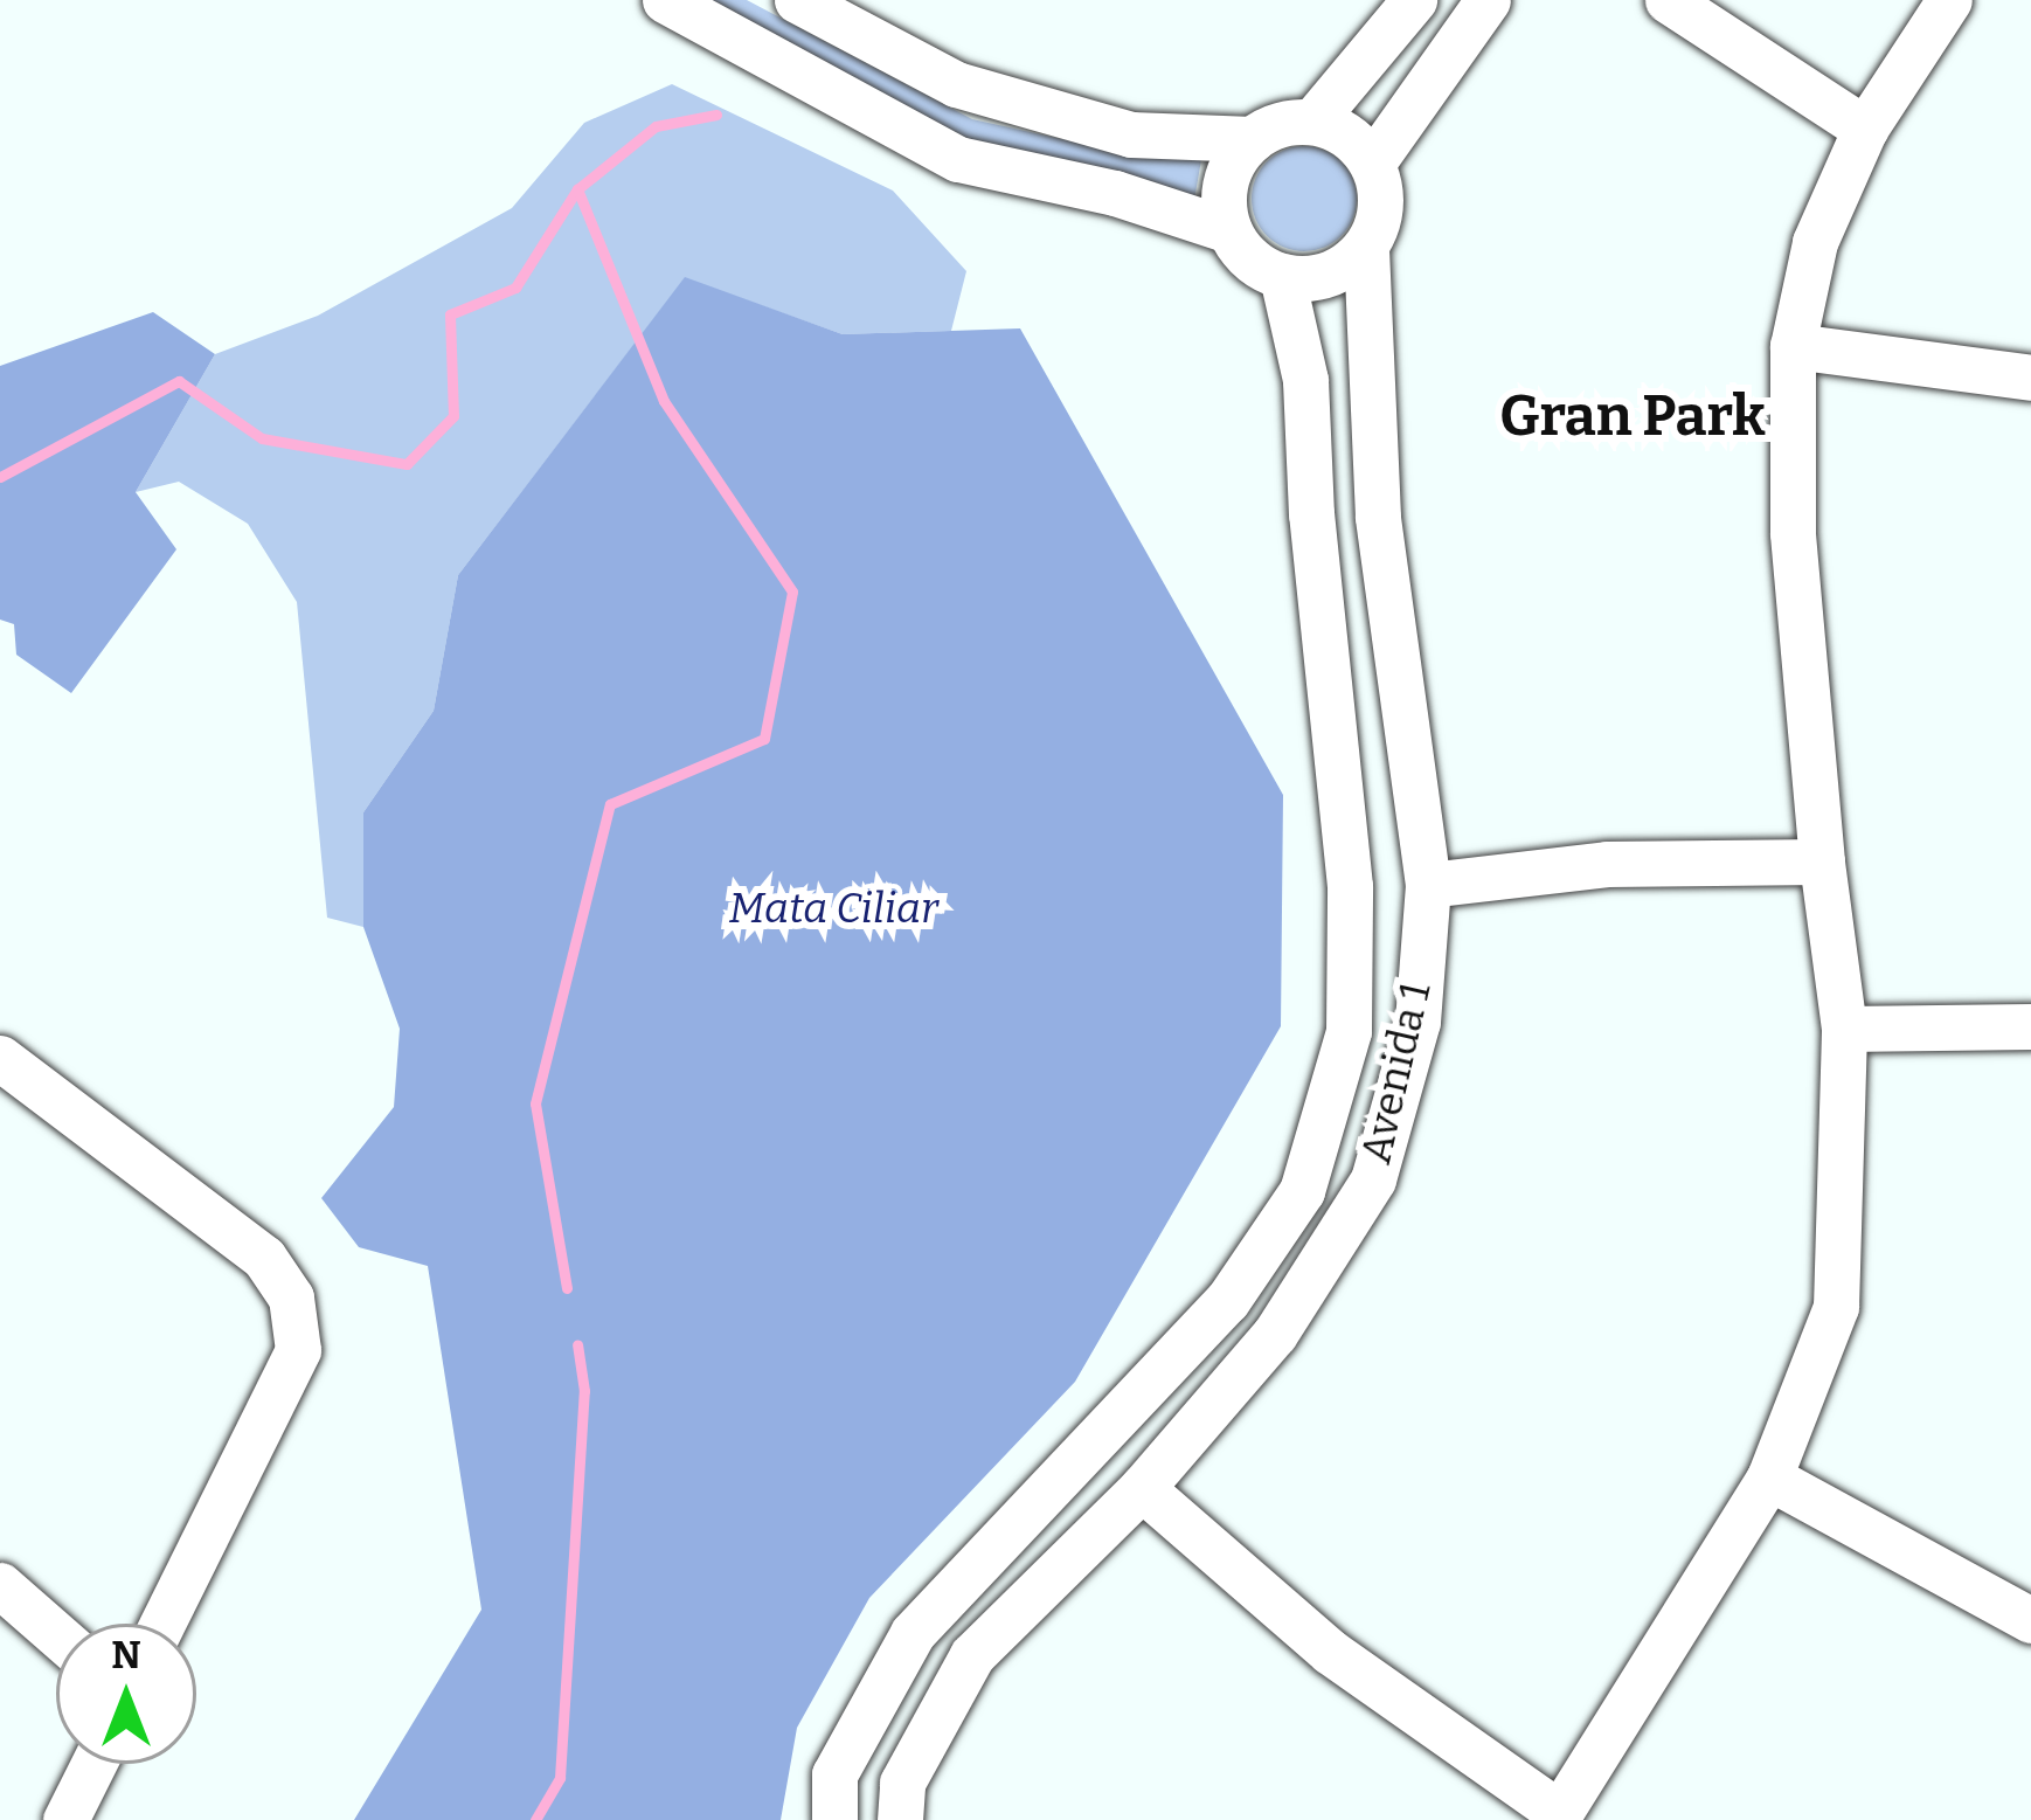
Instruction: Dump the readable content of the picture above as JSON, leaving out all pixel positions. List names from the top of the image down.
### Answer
{
  "streets": {
    "street": ["Avenida 1"]
  },
  "districts": ["Gran Park"],
  "parks": ["Mata Ciliar"],
  "north": "top"
}
